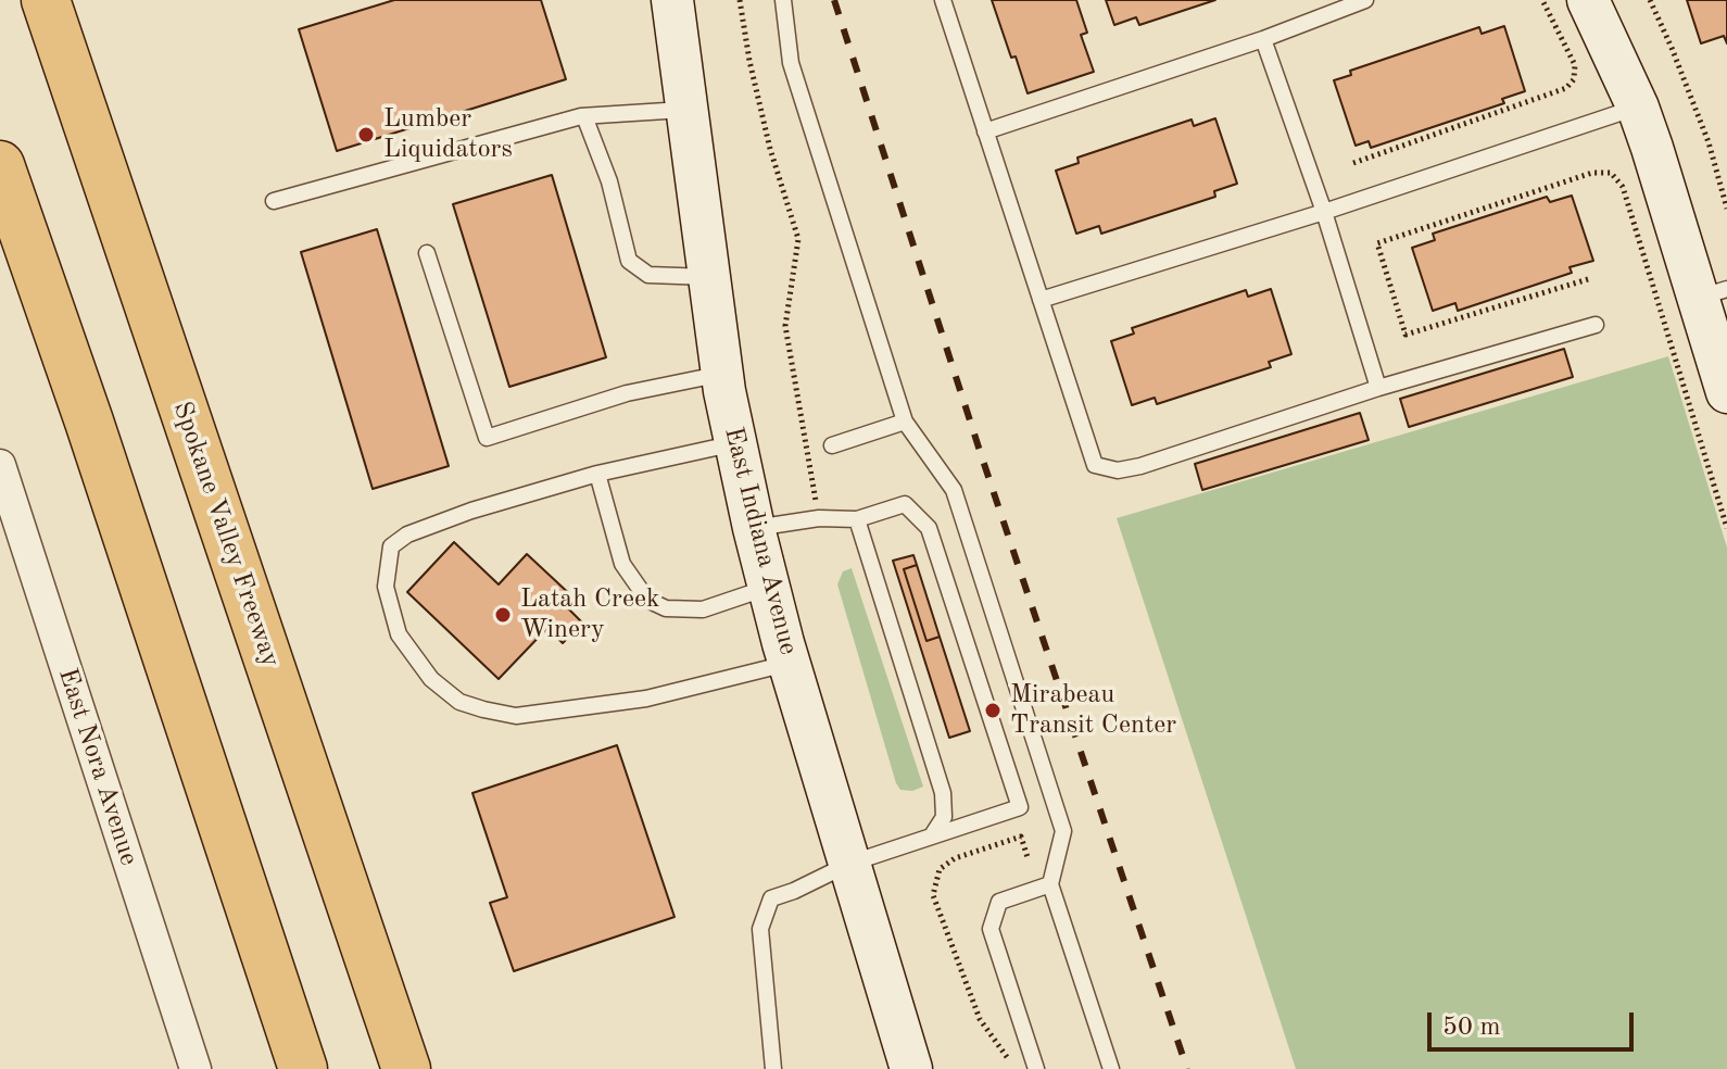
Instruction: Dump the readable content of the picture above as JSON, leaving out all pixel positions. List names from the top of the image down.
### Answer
{
  "streets": {
    "highway": ["Spokane Valley Freeway"],
    "main road": ["East Indiana Avenue"],
    "street": ["East Nora Avenue"]
  },
  "places": ["Lumber Liquidators", "Latah Creek Winery", "Mirabeau Transit Center"],
  "scale_bar": "50 m"
}
